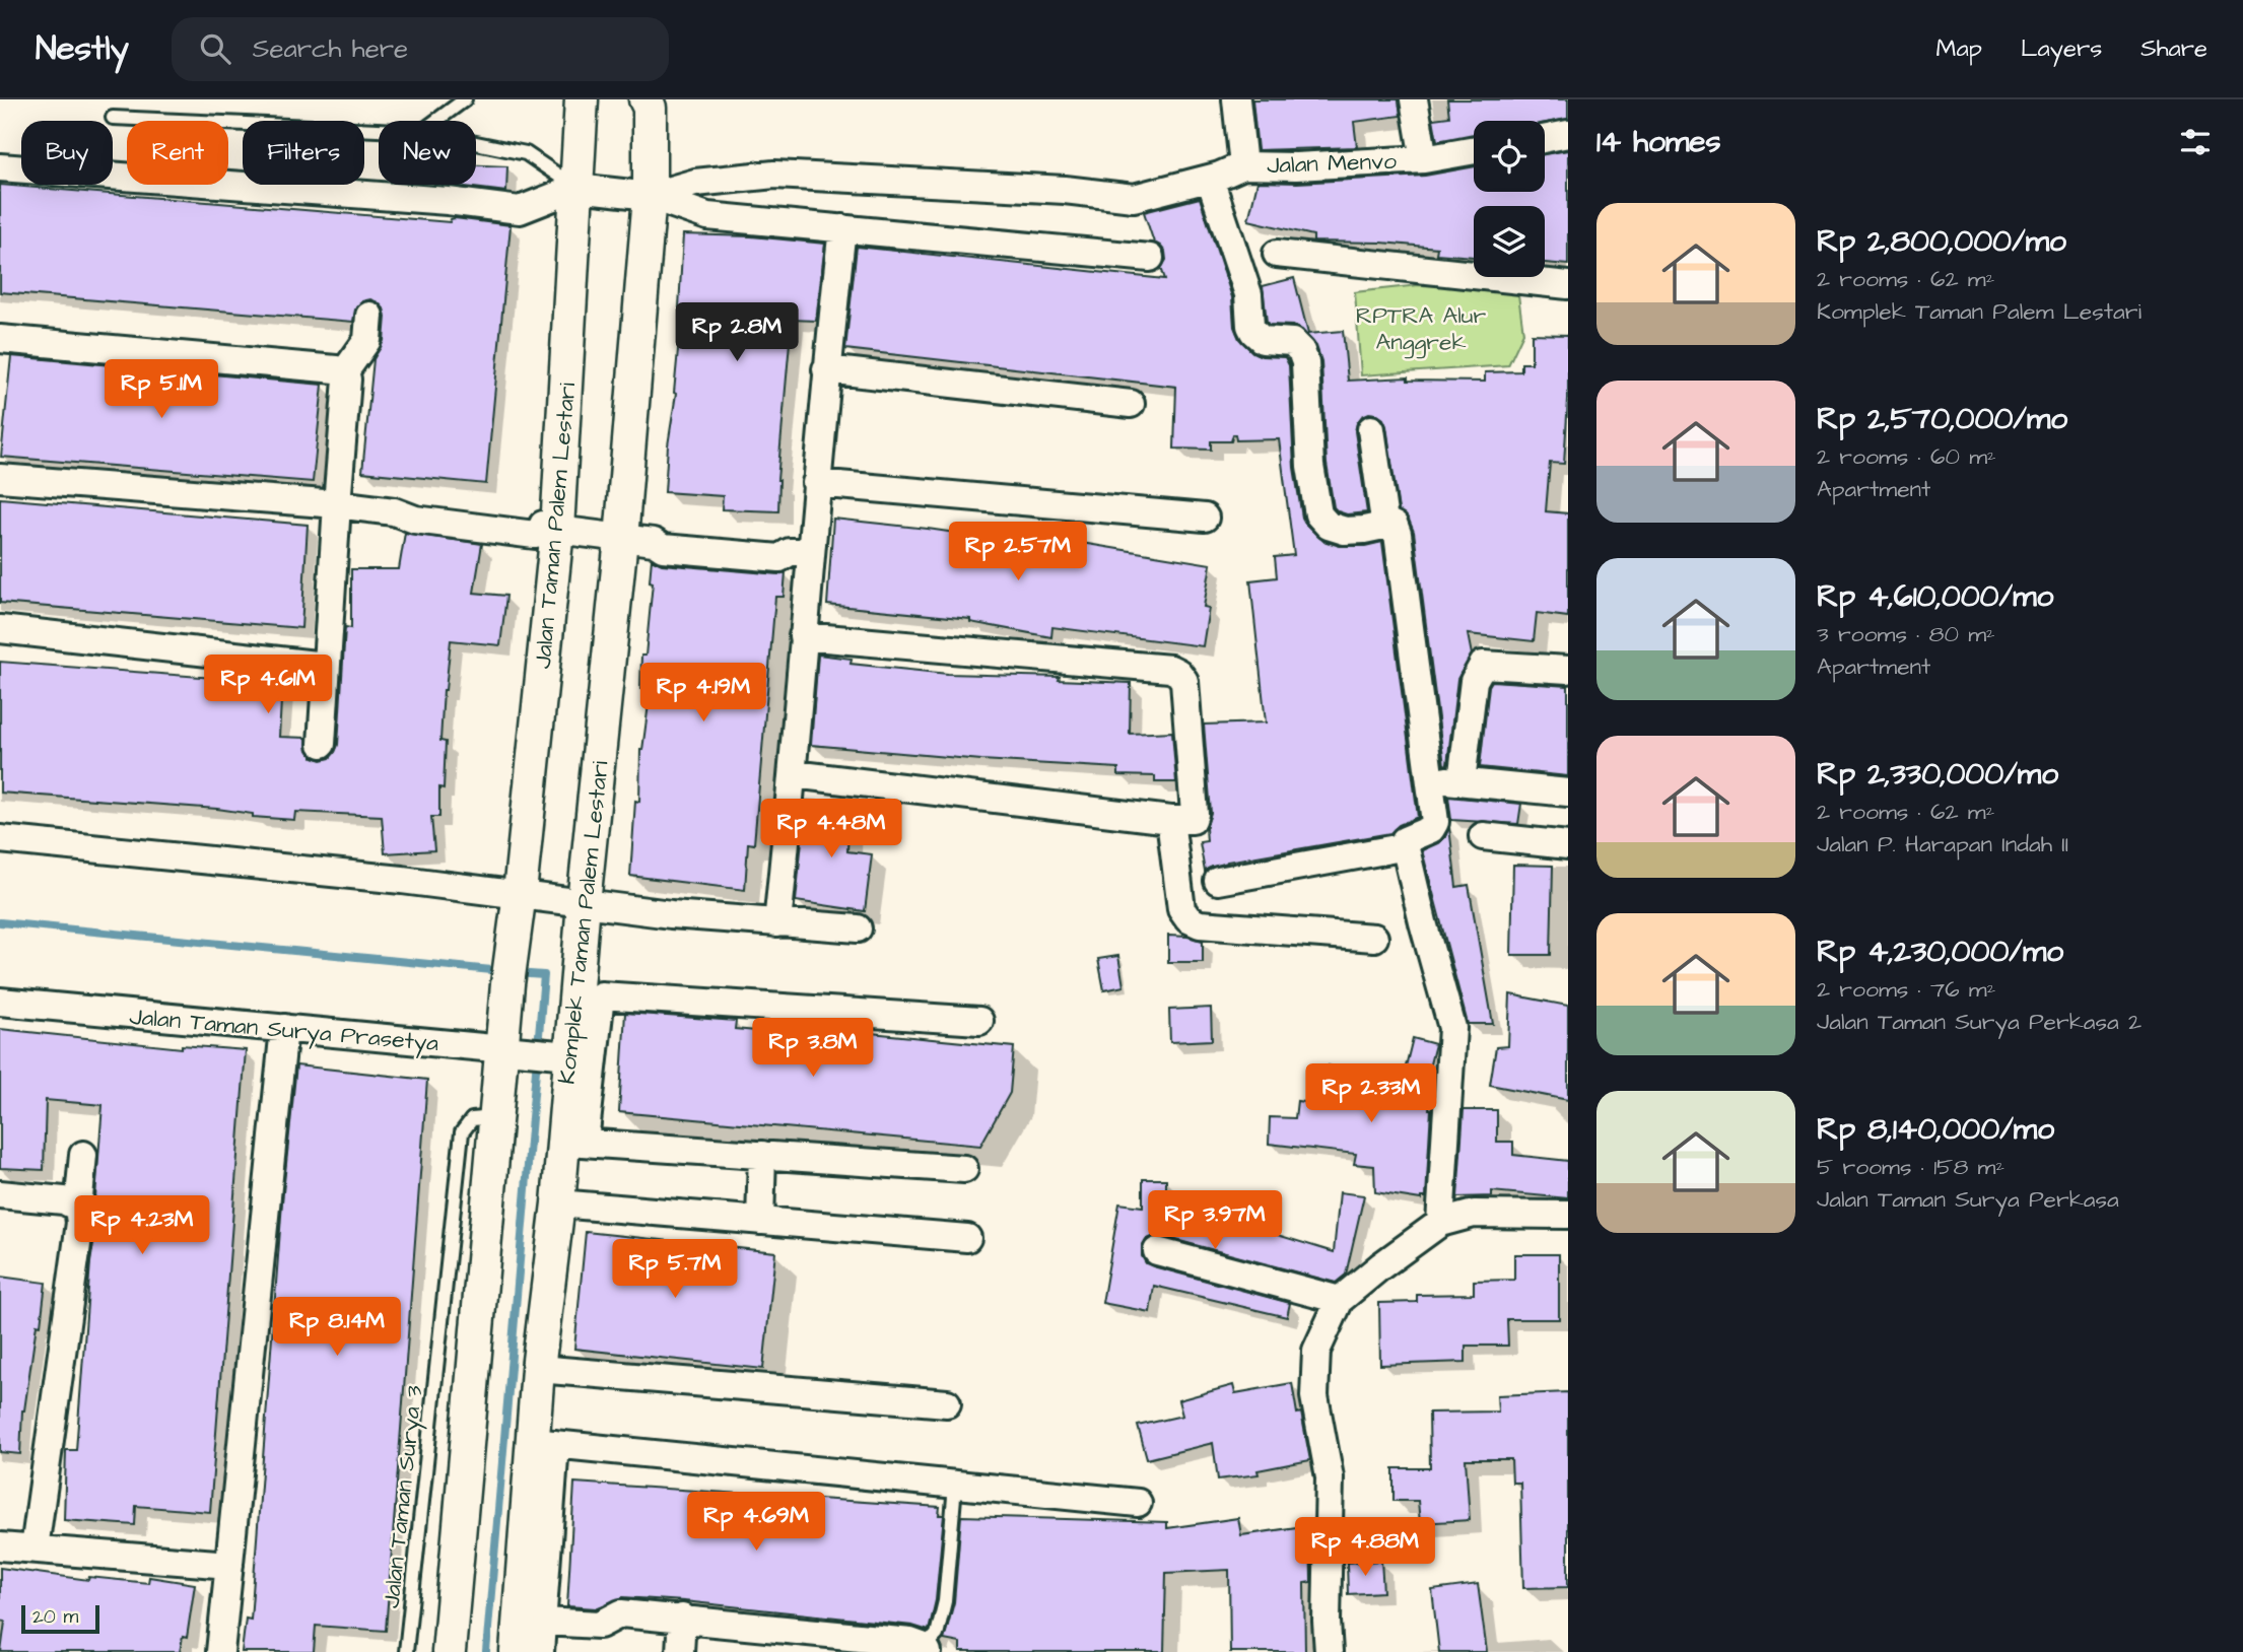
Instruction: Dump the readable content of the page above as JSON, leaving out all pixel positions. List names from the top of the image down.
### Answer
{
  "streets": {
    "street": [
      "Jalan Menvo",
      "Jalan Taman Palem Lestari",
      "Komplek Taman Palem Lestari",
      "Jalan Taman Surya Prasetya"
    ],
    "lane": ["Jalan Taman Surya 3"]
  },
  "crossings": [
    ["Jalan Taman Palem Lestari", "Jalan Taman Surya Prasetya"],
    ["Komplek Taman Palem Lestari", "Jalan Taman Surya Prasetya"]
  ],
  "parks": ["RPTRA Alur Anggrek"],
  "scale_bar": "20 m",
  "page": {
    "header": "Nestly",
    "search": "Search here",
    "nav": ["Map", "Layers", "Share"],
    "heading": "14 homes",
    "chip": [
      "Buy",
      "Rent",
      "Filters",
      "New"
    ],
    "list": [
      {
        "name": "Rp 2,800,000/mo",
        "note": "2 rooms · 62 m² · Komplek Taman Palem Lestari"
      },
      {
        "name": "Rp 2,570,000/mo",
        "note": "2 rooms · 60 m² · Apartment"
      },
      {
        "name": "Rp 4,610,000/mo",
        "note": "3 rooms · 80 m² · Apartment"
      },
      {
        "name": "Rp 2,330,000/mo",
        "note": "2 rooms · 62 m² · Jalan P. Harapan Indah II"
      },
      {
        "name": "Rp 4,230,000/mo",
        "note": "2 rooms · 76 m² · Jalan Taman Surya Perkasa 2"
      },
      {
        "name": "Rp 8,140,000/mo",
        "note": "5 rooms · 158 m² · Jalan Taman Surya Perkasa"
      }
    ],
    "price": [
      "Rp 2.8M",
      "Rp 5.1M",
      "Rp 2.57M",
      "Rp 4.61M",
      "Rp 4.19M",
      "Rp 4.48M",
      "Rp 3.8M",
      "Rp 2.33M",
      "Rp 3.97M",
      "Rp 4.23M",
      "Rp 5.7M",
      "Rp 8.14M",
      "Rp 4.69M",
      "Rp 4.88M"
    ],
    "scale": "20 m"
  }
}
